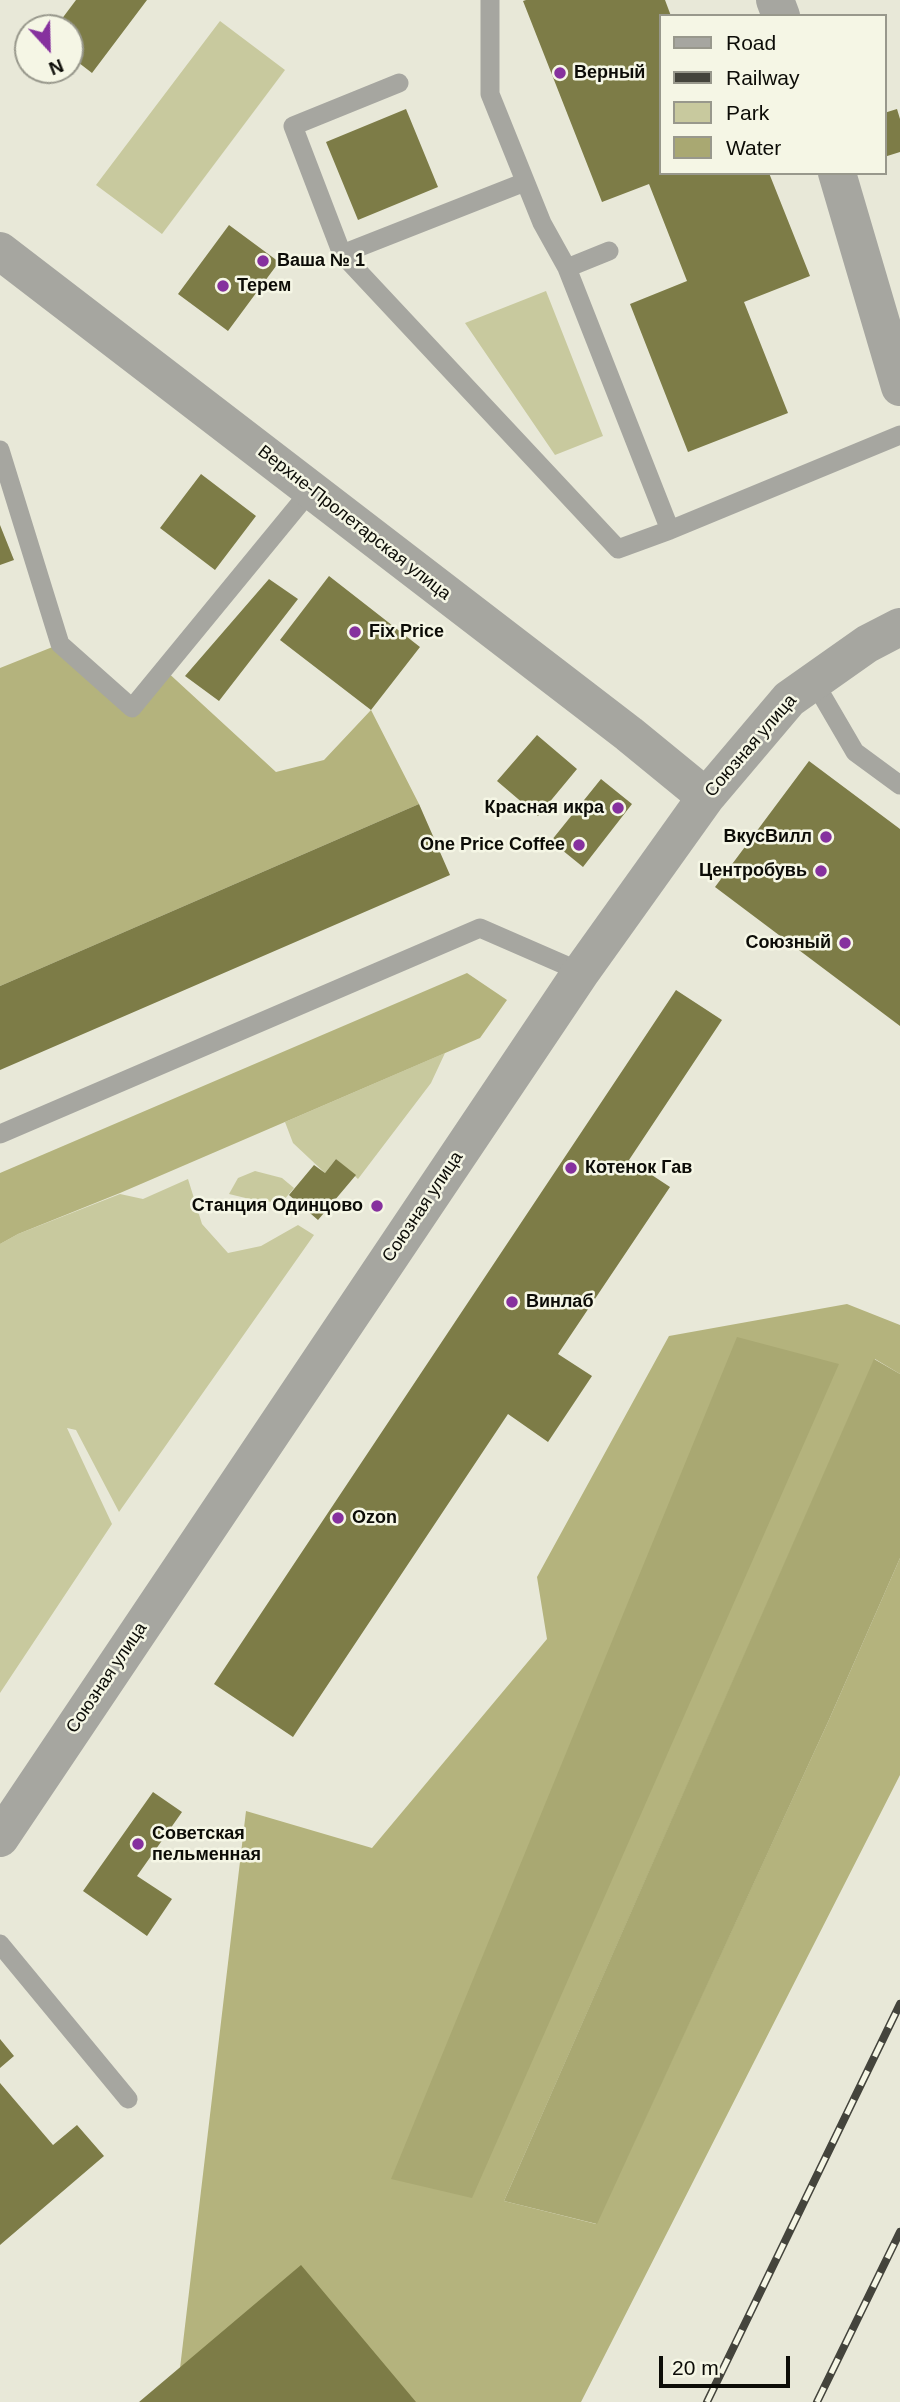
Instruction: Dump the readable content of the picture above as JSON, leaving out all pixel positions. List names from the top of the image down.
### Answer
{
  "streets": {
    "street": ["Верхне-Пролетарская улица", "Союзная улица"]
  },
  "crossings": [
    ["Верхне-Пролетарская улица", "Союзная улица"]
  ],
  "places": [
    "Верный",
    "Ваша № 1",
    "Терем",
    "Fix Price",
    "Красная икра",
    "ВкусВилл",
    "One Price Coffee",
    "Центробувь",
    "Союзный",
    "Котенок Гав",
    "Станция Одинцово",
    "Винлаб",
    "Ozon",
    "Советская пельменная"
  ],
  "legend": [
    "Road",
    "Railway",
    "Park",
    "Water"
  ],
  "scale_bar": "20 m",
  "north": "bottom"
}
